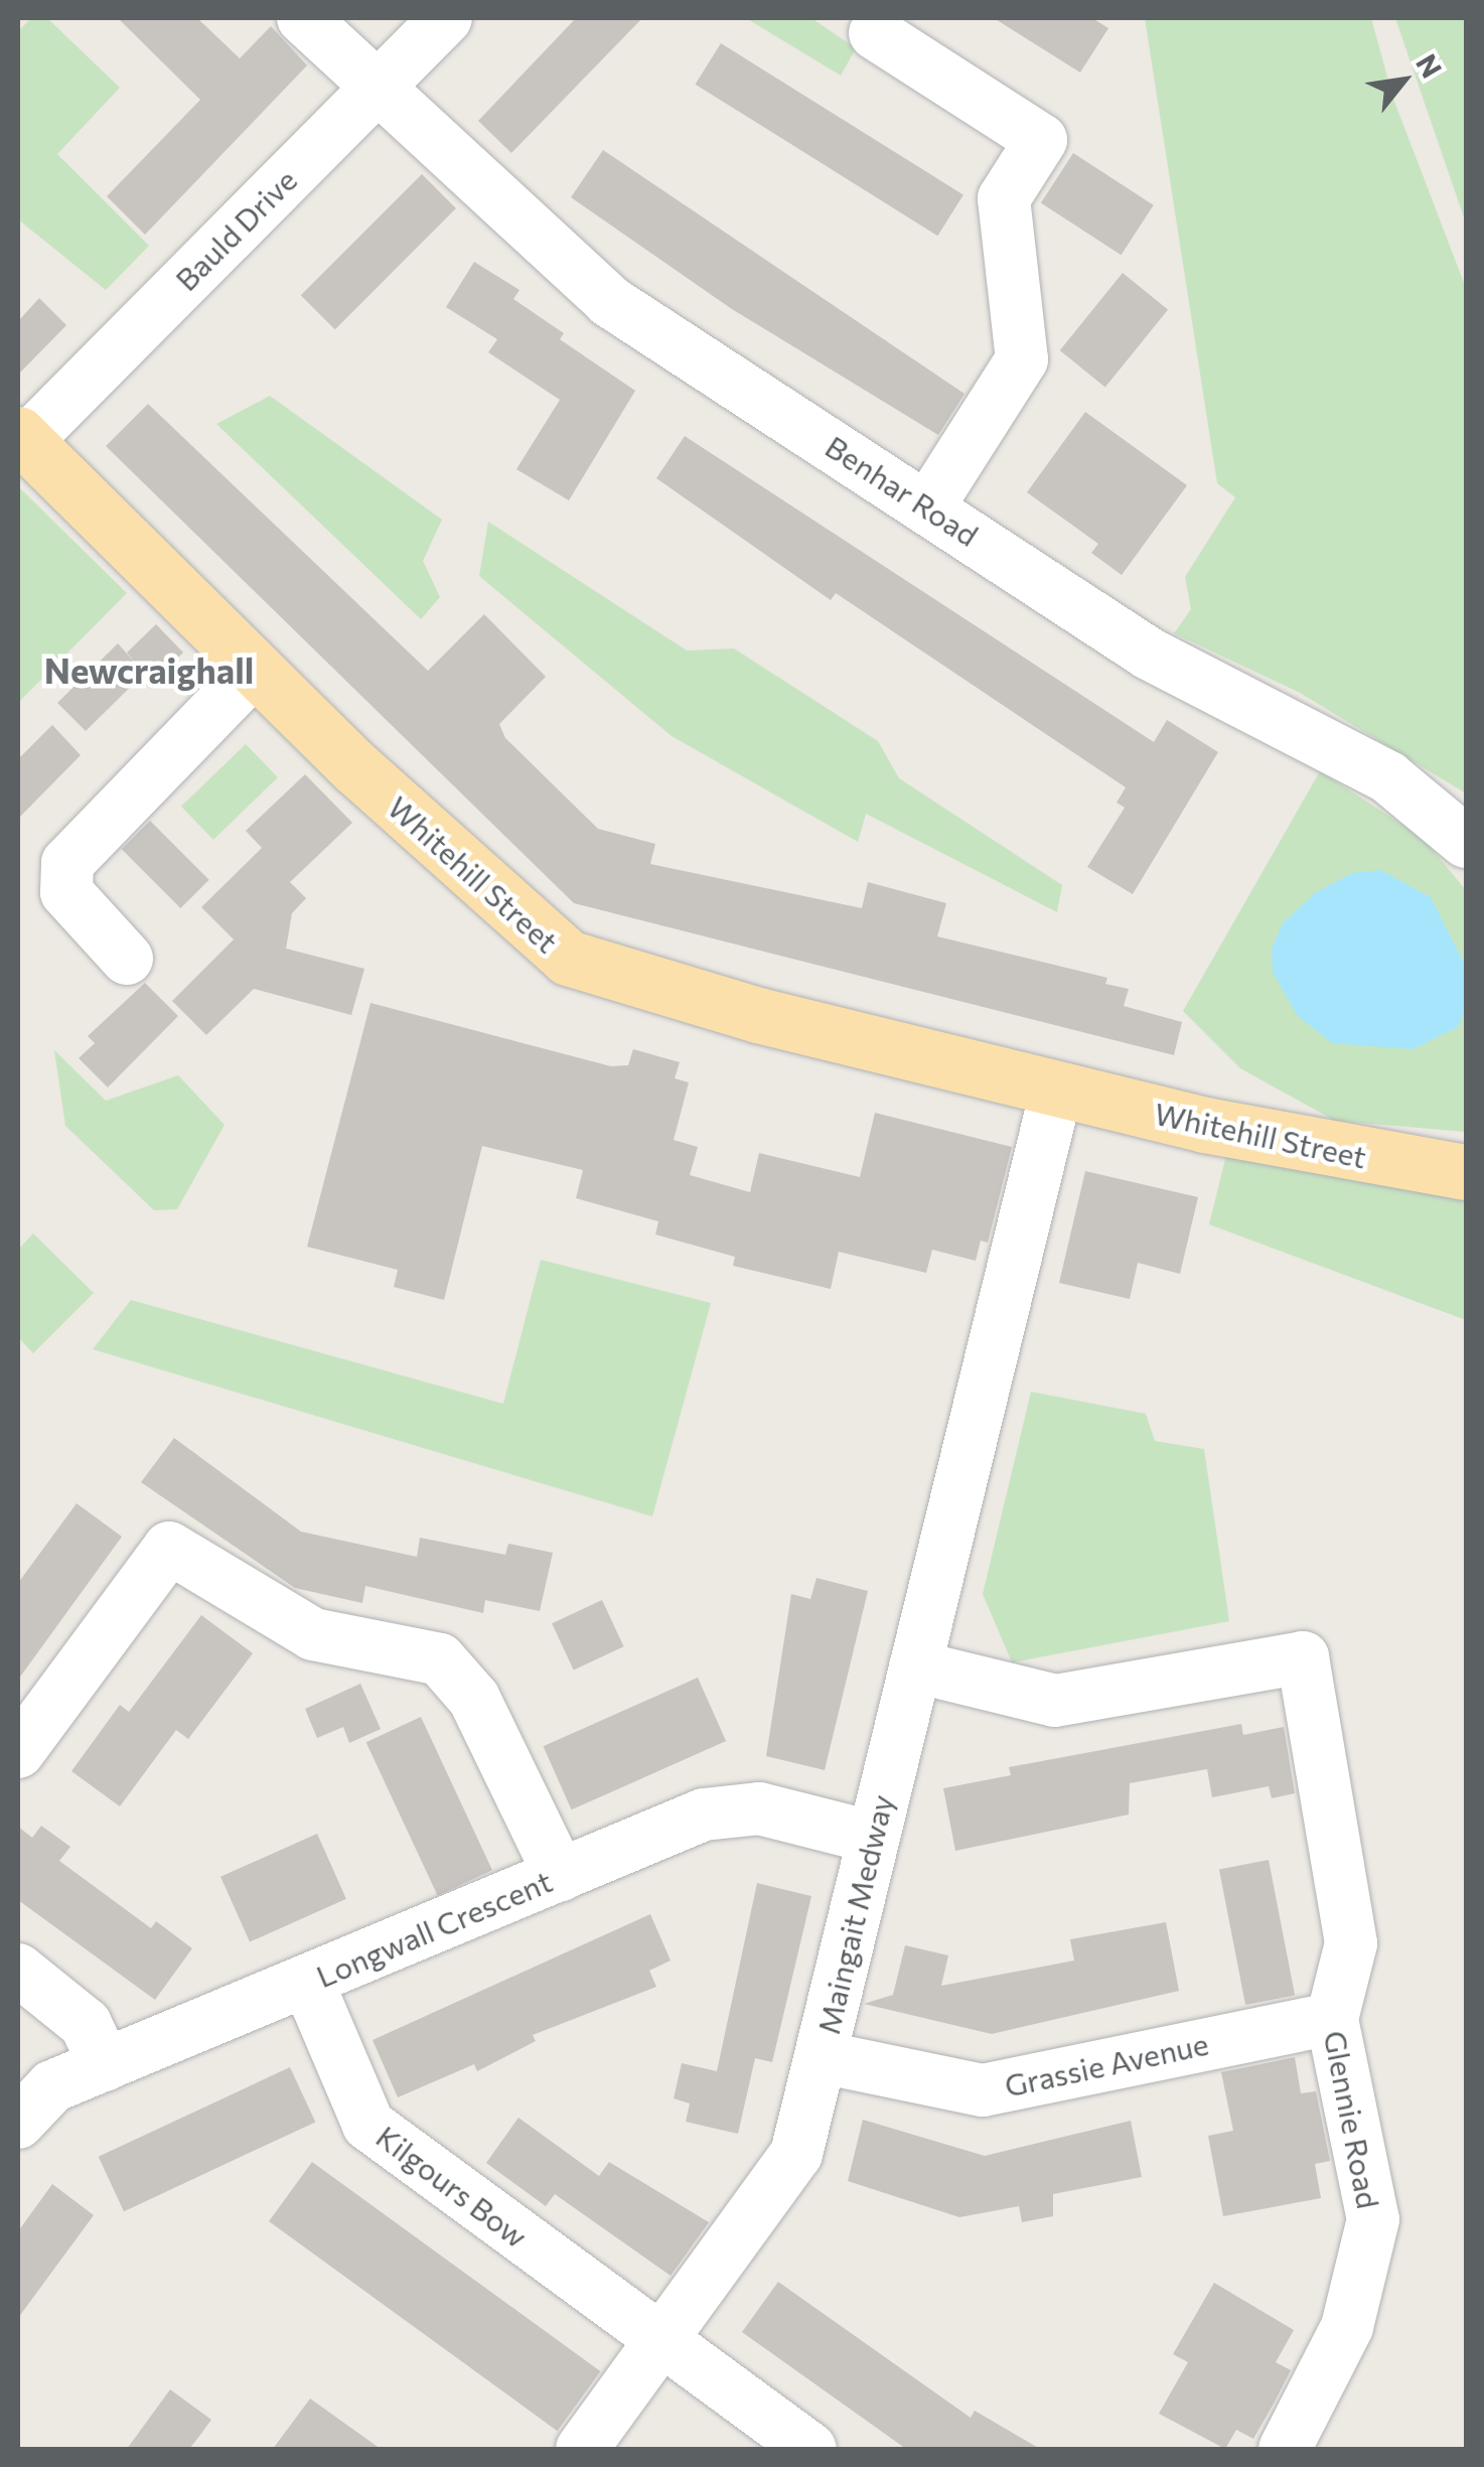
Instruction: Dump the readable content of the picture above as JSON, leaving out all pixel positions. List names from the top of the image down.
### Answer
{
  "streets": {
    "main road": ["Whitehill Street"],
    "street": [
      "Bauld Drive",
      "Benhar Road",
      "Maingait Medway",
      "Longwall Crescent",
      "Grassie Avenue",
      "Glennie Road",
      "Kilgours Bow"
    ]
  },
  "crossings": [
    ["Bauld Drive", "Benhar Road"],
    ["Bauld Drive", "Whitehill Street"],
    ["Whitehill Street", "Maingait Medway"],
    ["Maingait Medway", "Longwall Crescent"],
    ["Maingait Medway", "Grassie Avenue"],
    ["Maingait Medway", "Glennie Road"],
    ["Maingait Medway", "Kilgours Bow"],
    ["Longwall Crescent", "Kilgours Bow"],
    ["Grassie Avenue", "Glennie Road"]
  ],
  "districts": ["Newcraighall"],
  "north": "top right"
}
